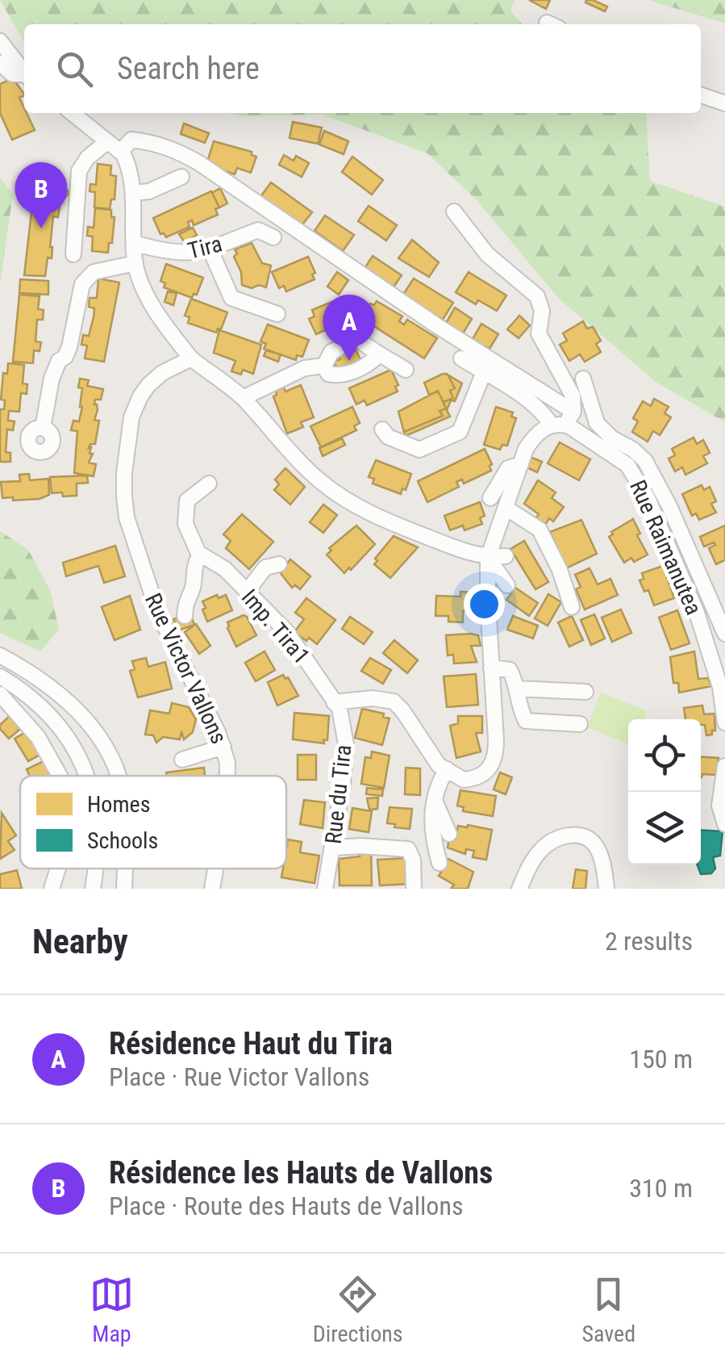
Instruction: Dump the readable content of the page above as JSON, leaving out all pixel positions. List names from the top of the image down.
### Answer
{
  "streets": {
    "street": [
      "Tira",
      "Rue Raimanutea",
      "Imp. Tira1",
      "Rue Victor Vallons",
      "Rue du Tira"
    ]
  },
  "crossings": [
    ["Imp. Tira1", "Rue du Tira"]
  ],
  "legend": ["Homes", "Schools"],
  "page": {
    "search": "Search here",
    "pins": ["B", "A"],
    "heading": ["Nearby", "2 results"],
    "list": [
      {
        "mark": "A",
        "name": "Résidence Haut du Tira",
        "note": "Place · Rue Victor Vallons",
        "value": "150 m"
      },
      {
        "mark": "B",
        "name": "Résidence les Hauts de Vallons",
        "note": "Place · Route des Hauts de Vallons",
        "value": "310 m"
      }
    ],
    "nav": ["Map", "Directions", "Saved"]
  }
}
